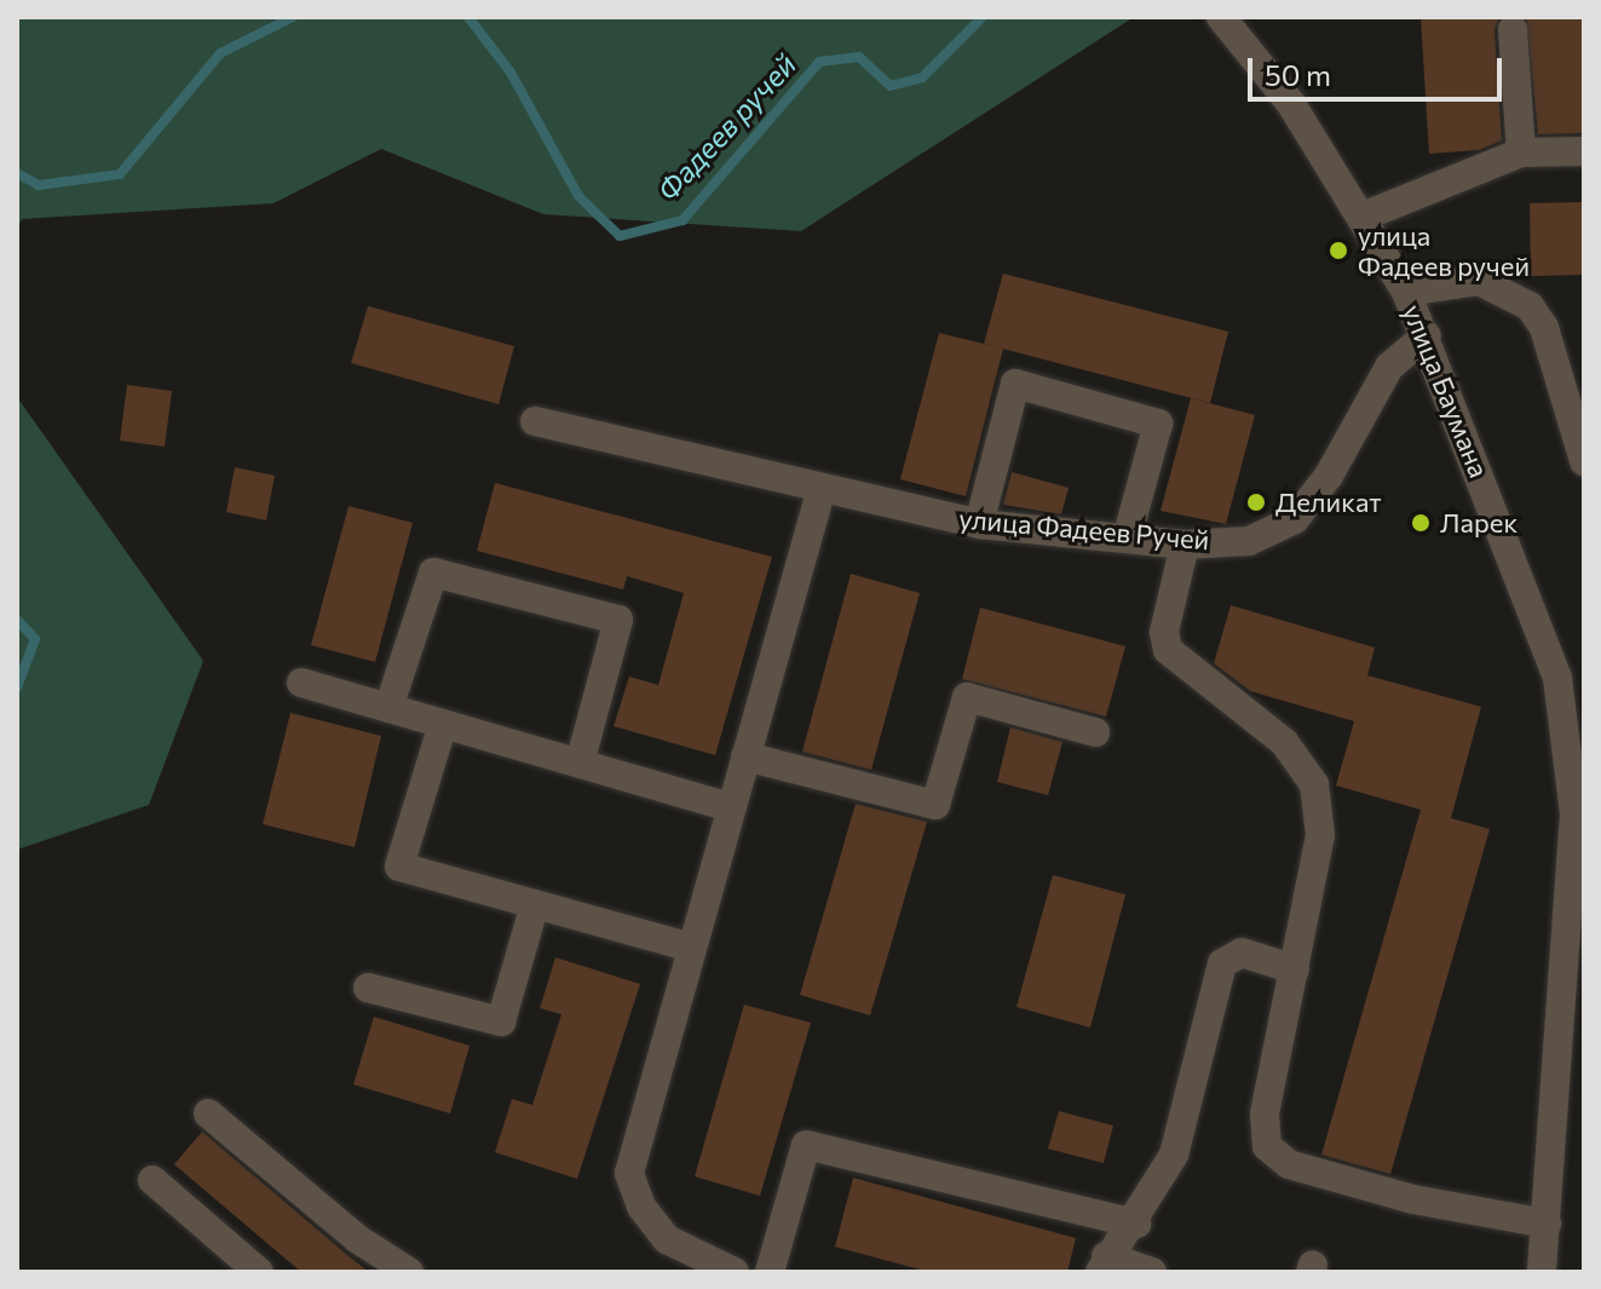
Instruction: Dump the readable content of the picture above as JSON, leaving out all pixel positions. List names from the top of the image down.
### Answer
{
  "streets": {
    "street": ["улица Баумана", "улица Фадеев Ручей"]
  },
  "crossings": [
    ["улица Баумана", "улица Фадеев Ручей"]
  ],
  "water": ["Фадеев ручей"],
  "places": ["улица Фадеев ручей", "Деликат", "Ларек"],
  "scale_bar": "50 m"
}
